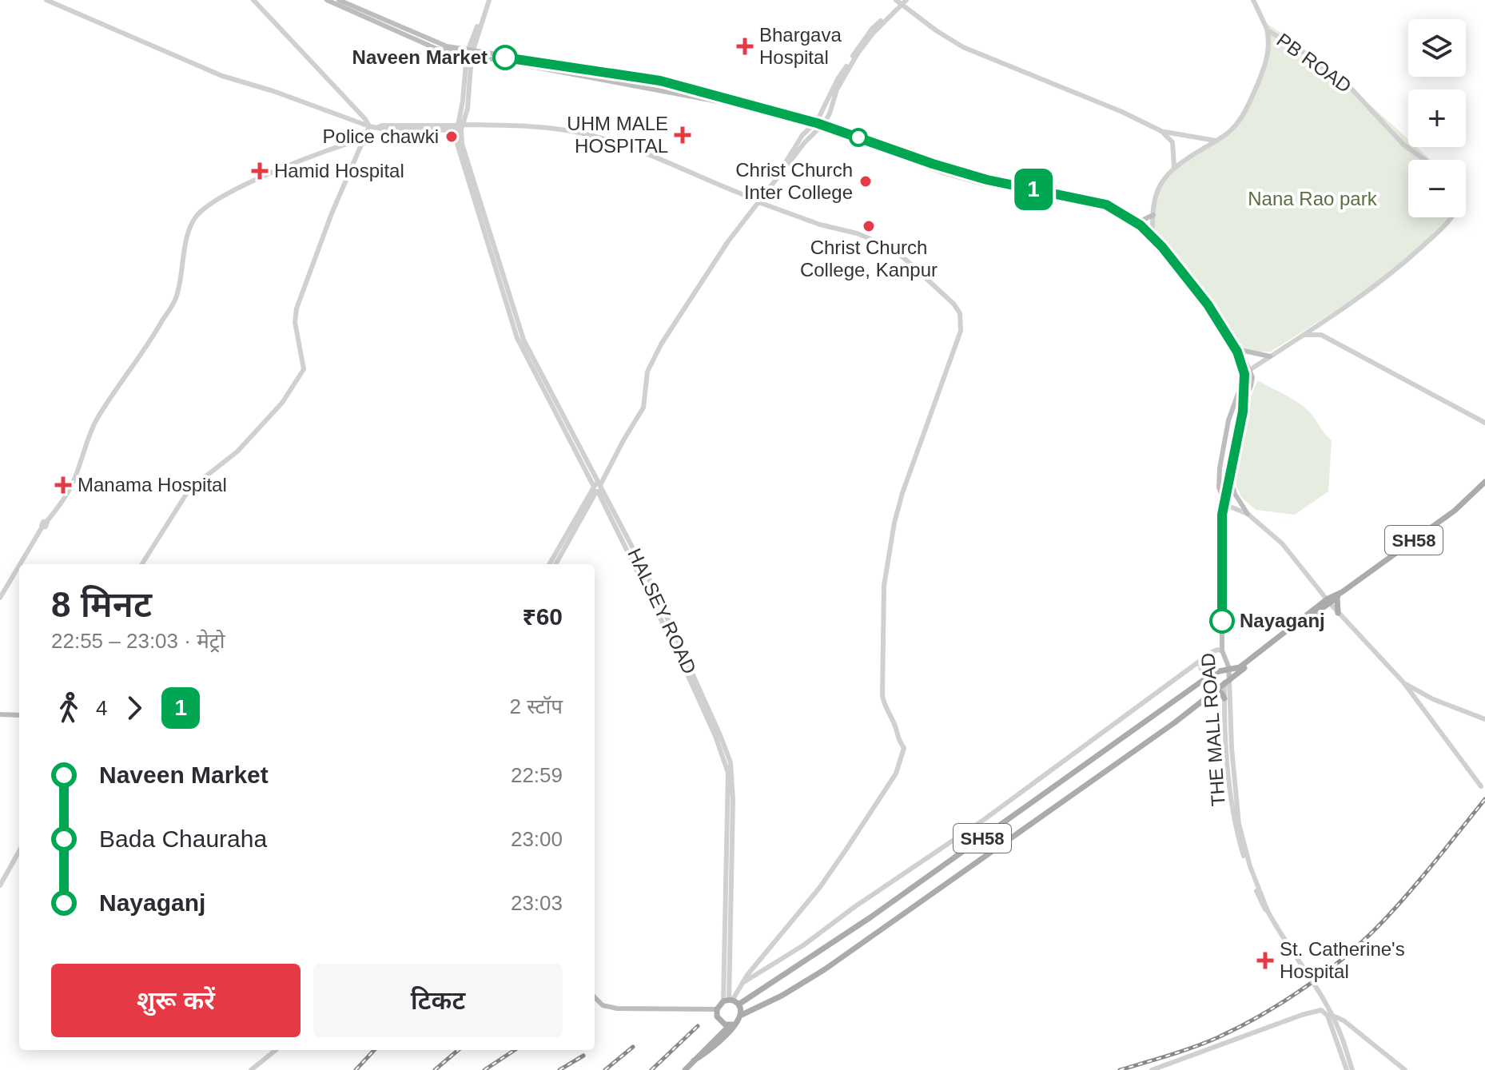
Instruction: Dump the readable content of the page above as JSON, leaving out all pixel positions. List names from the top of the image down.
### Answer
{
  "streets": {
    "main road": ["SH58", "THE MALL ROAD"],
    "street": ["PB ROAD"]
  },
  "crossings": [
    ["SH58", "THE MALL ROAD"]
  ],
  "parks": ["Nana Rao park"],
  "places": {
    "health": [
      "Bhargava Hospital",
      "UHM MALE HOSPITAL",
      "Hamid Hospital",
      "Manama Hospital",
      "St. Catherine's Hospital"
    ],
    "other": [
      "Naveen Market",
      "Police chawki",
      "Christ Church Inter College",
      "Christ Church College, Kanpur",
      "Nayaganj"
    ]
  },
  "lines": ["metro line 1"],
  "page": {
    "on_map": "1",
    "map_buttons": ["+", "−"],
    "heading": ["8 मिनट", "22:55 – 23:03 · मेट्रो", "₹60"],
    "legs": ["4", "1", "2 स्टॉप"],
    "list": [
      {
        "name": "Naveen Market",
        "value": "22:59"
      },
      {
        "name": "Bada Chauraha",
        "value": "23:00"
      },
      {
        "name": "Nayaganj",
        "value": "23:03"
      }
    ],
    "buttons": ["शुरू करें", "टिकट"]
  }
}
